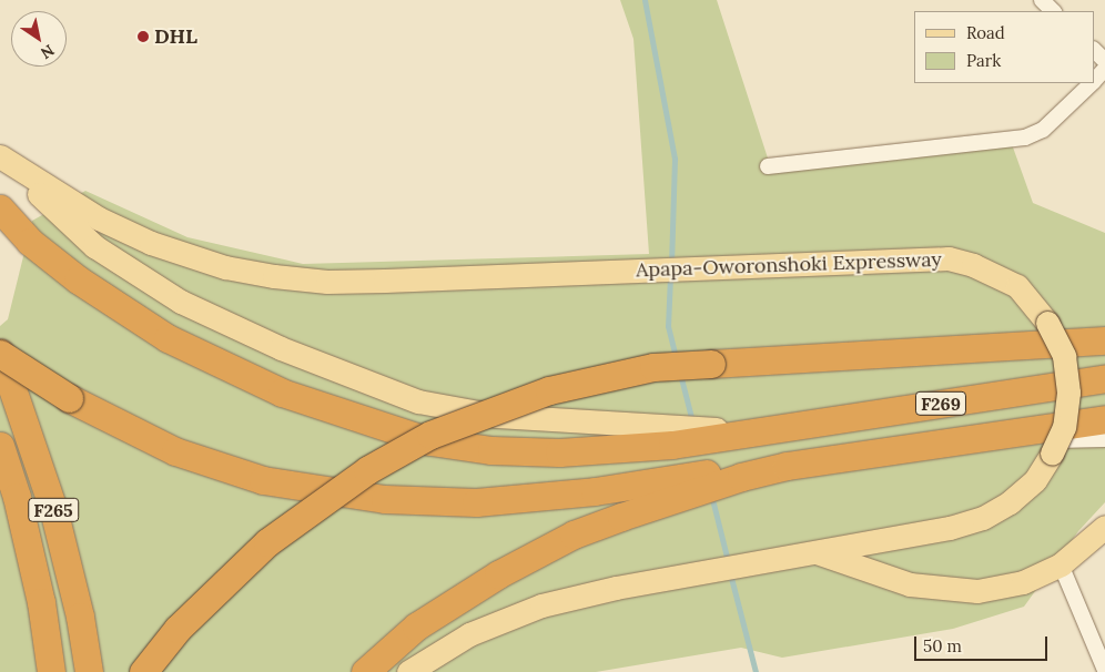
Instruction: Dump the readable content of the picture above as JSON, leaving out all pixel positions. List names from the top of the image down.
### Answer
{
  "streets": {
    "highway": ["F269", "F265"],
    "main road": ["Apapa-Oworonshoki Expressway"]
  },
  "places": ["DHL"],
  "legend": ["Road", "Park"],
  "scale_bar": "50 m",
  "north": "bottom right"
}
